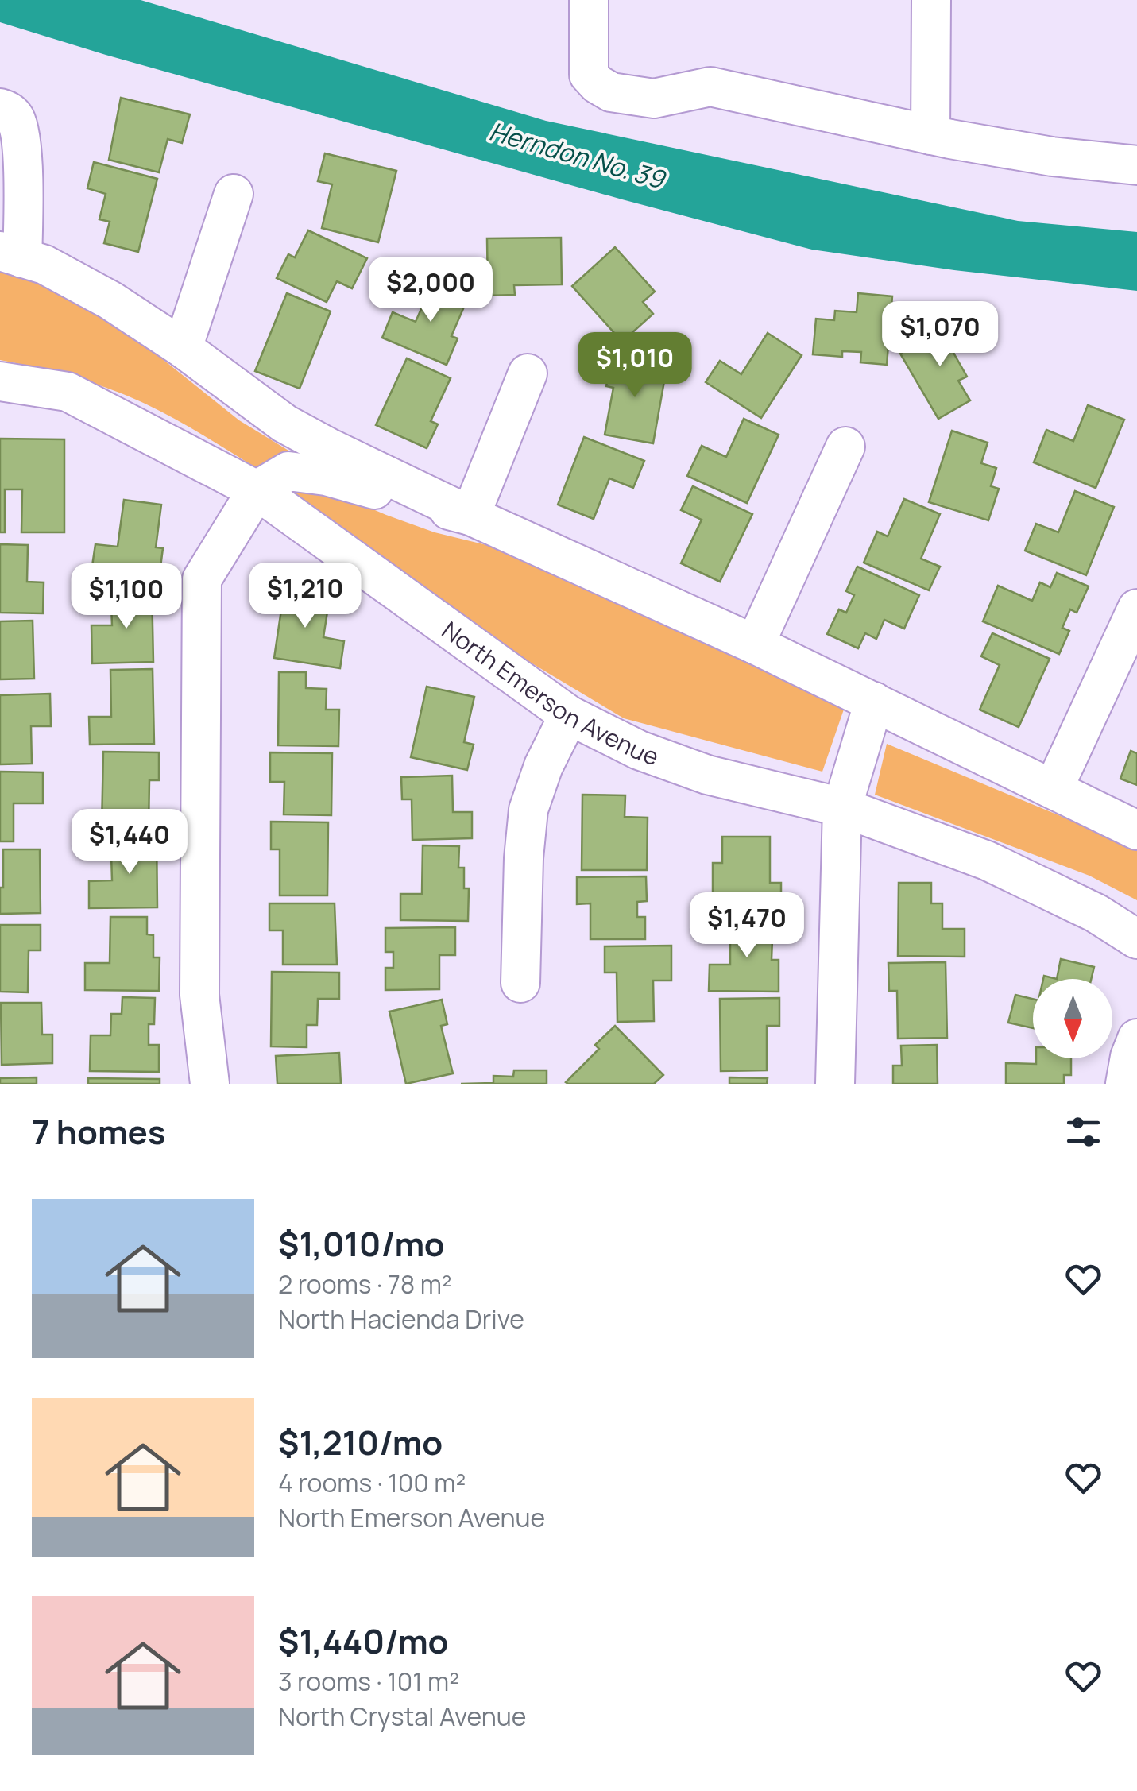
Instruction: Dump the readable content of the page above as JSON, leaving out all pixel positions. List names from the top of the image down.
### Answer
{
  "streets": {
    "street": ["North Emerson Avenue"]
  },
  "water": ["Herndon No. 39"],
  "north": "bottom",
  "page": {
    "price": [
      "$2,000",
      "$1,070",
      "$1,010",
      "$1,210",
      "$1,100",
      "$1,440",
      "$1,470"
    ],
    "heading": "7 homes",
    "list": [
      {
        "name": "$1,010/mo",
        "note": "2 rooms · 78 m² · North Hacienda Drive"
      },
      {
        "name": "$1,210/mo",
        "note": "4 rooms · 100 m² · North Emerson Avenue"
      },
      {
        "name": "$1,440/mo",
        "note": "3 rooms · 101 m² · North Crystal Avenue"
      }
    ]
  }
}
